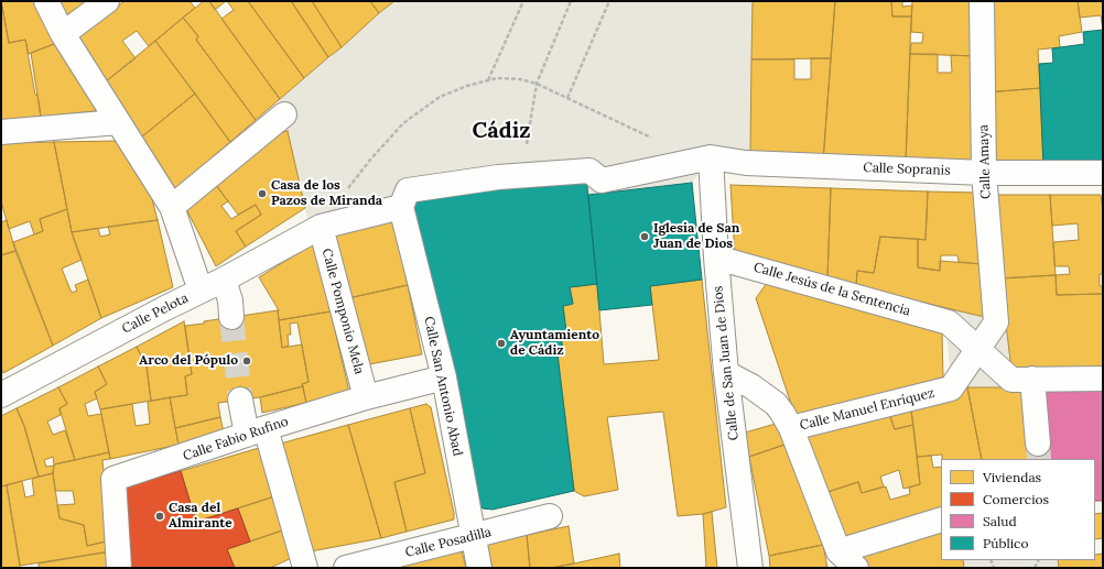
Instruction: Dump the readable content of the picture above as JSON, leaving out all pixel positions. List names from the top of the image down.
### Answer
{
  "streets": {
    "street": [
      "Calle Amaya",
      "Calle Sopranis",
      "Calle Jesús de la Sentencia",
      "Calle Pomponio Mela",
      "Calle Pelota",
      "Calle de San Juan de Dios",
      "Calle San Antonio Abad",
      "Calle Manuel Enríquez",
      "Calle Fabio Rufino",
      "Calle Posadilla"
    ]
  },
  "crossings": [
    ["Calle Amaya", "Calle Sopranis"],
    ["Calle Amaya", "Calle Jesús de la Sentencia"],
    ["Calle Amaya", "Calle Manuel Enríquez"],
    ["Calle Sopranis", "Calle de San Juan de Dios"],
    ["Calle Jesús de la Sentencia", "Calle de San Juan de Dios"],
    ["Calle Jesús de la Sentencia", "Calle Manuel Enríquez"],
    ["Calle Pomponio Mela", "Calle Pelota"],
    ["Calle Pomponio Mela", "Calle Fabio Rufino"],
    ["Calle Pelota", "Calle San Antonio Abad"],
    ["Calle de San Juan de Dios", "Calle Manuel Enríquez"],
    ["Calle San Antonio Abad", "Calle Fabio Rufino"],
    ["Calle San Antonio Abad", "Calle Posadilla"]
  ],
  "districts": ["Cádiz"],
  "places": [
    "Casa de los Pazos de Miranda",
    "Iglesia de San Juan de Dios",
    "Ayuntamiento de Cádiz",
    "Arco del Pópulo",
    "Casa del Almirante"
  ],
  "legend": [
    "Viviendas",
    "Comercios",
    "Salud",
    "Público"
  ]
}
